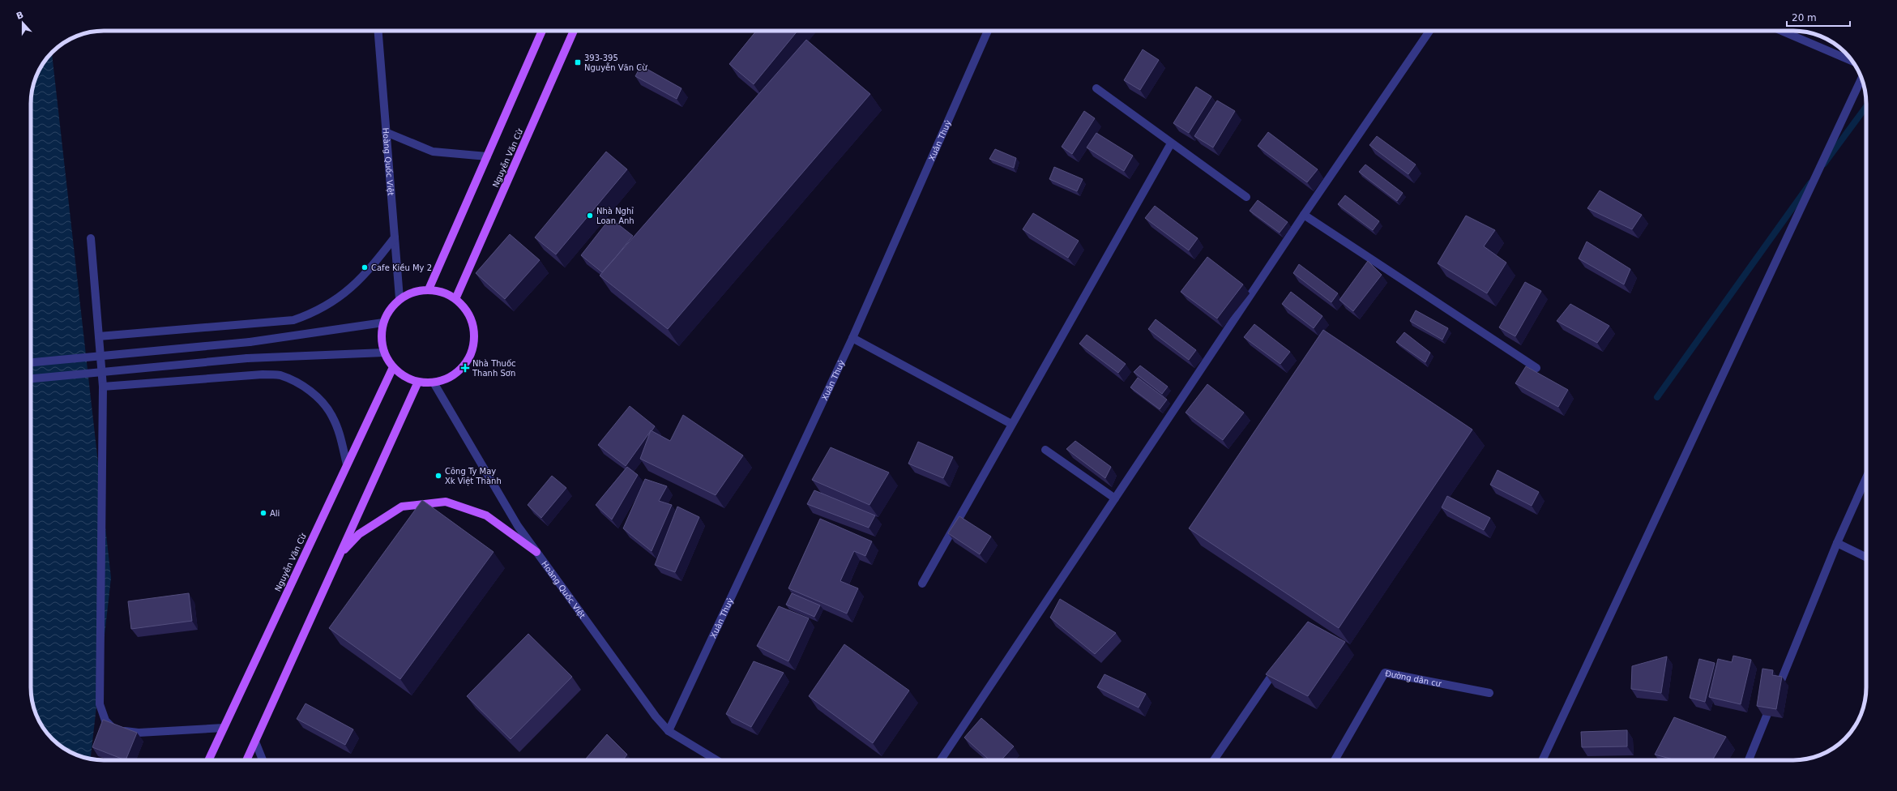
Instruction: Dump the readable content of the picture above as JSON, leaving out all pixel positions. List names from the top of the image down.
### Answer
{
  "streets": {
    "main road": ["Nguyễn Văn Cừ"],
    "street": ["Xuân Thuỷ", "Hoàng Quốc Việt", "Đường dân cư"]
  },
  "crossings": [
    ["Xuân Thuỷ", "Hoàng Quốc Việt"],
    ["Nguyễn Văn Cừ", "Hoàng Quốc Việt"]
  ],
  "places": {
    "transit": ["393-395 Nguyễn Văn Cừ"],
    "other": [
      "Nhà Nghỉ Loan Anh",
      "Cafe Kiều My 2",
      "Công Ty May Xk Việt Thành",
      "Ali"
    ],
    "health": ["Nhà Thuốc Thanh Sơn"]
  },
  "scale_bar": "20 m",
  "north": "top"
}
